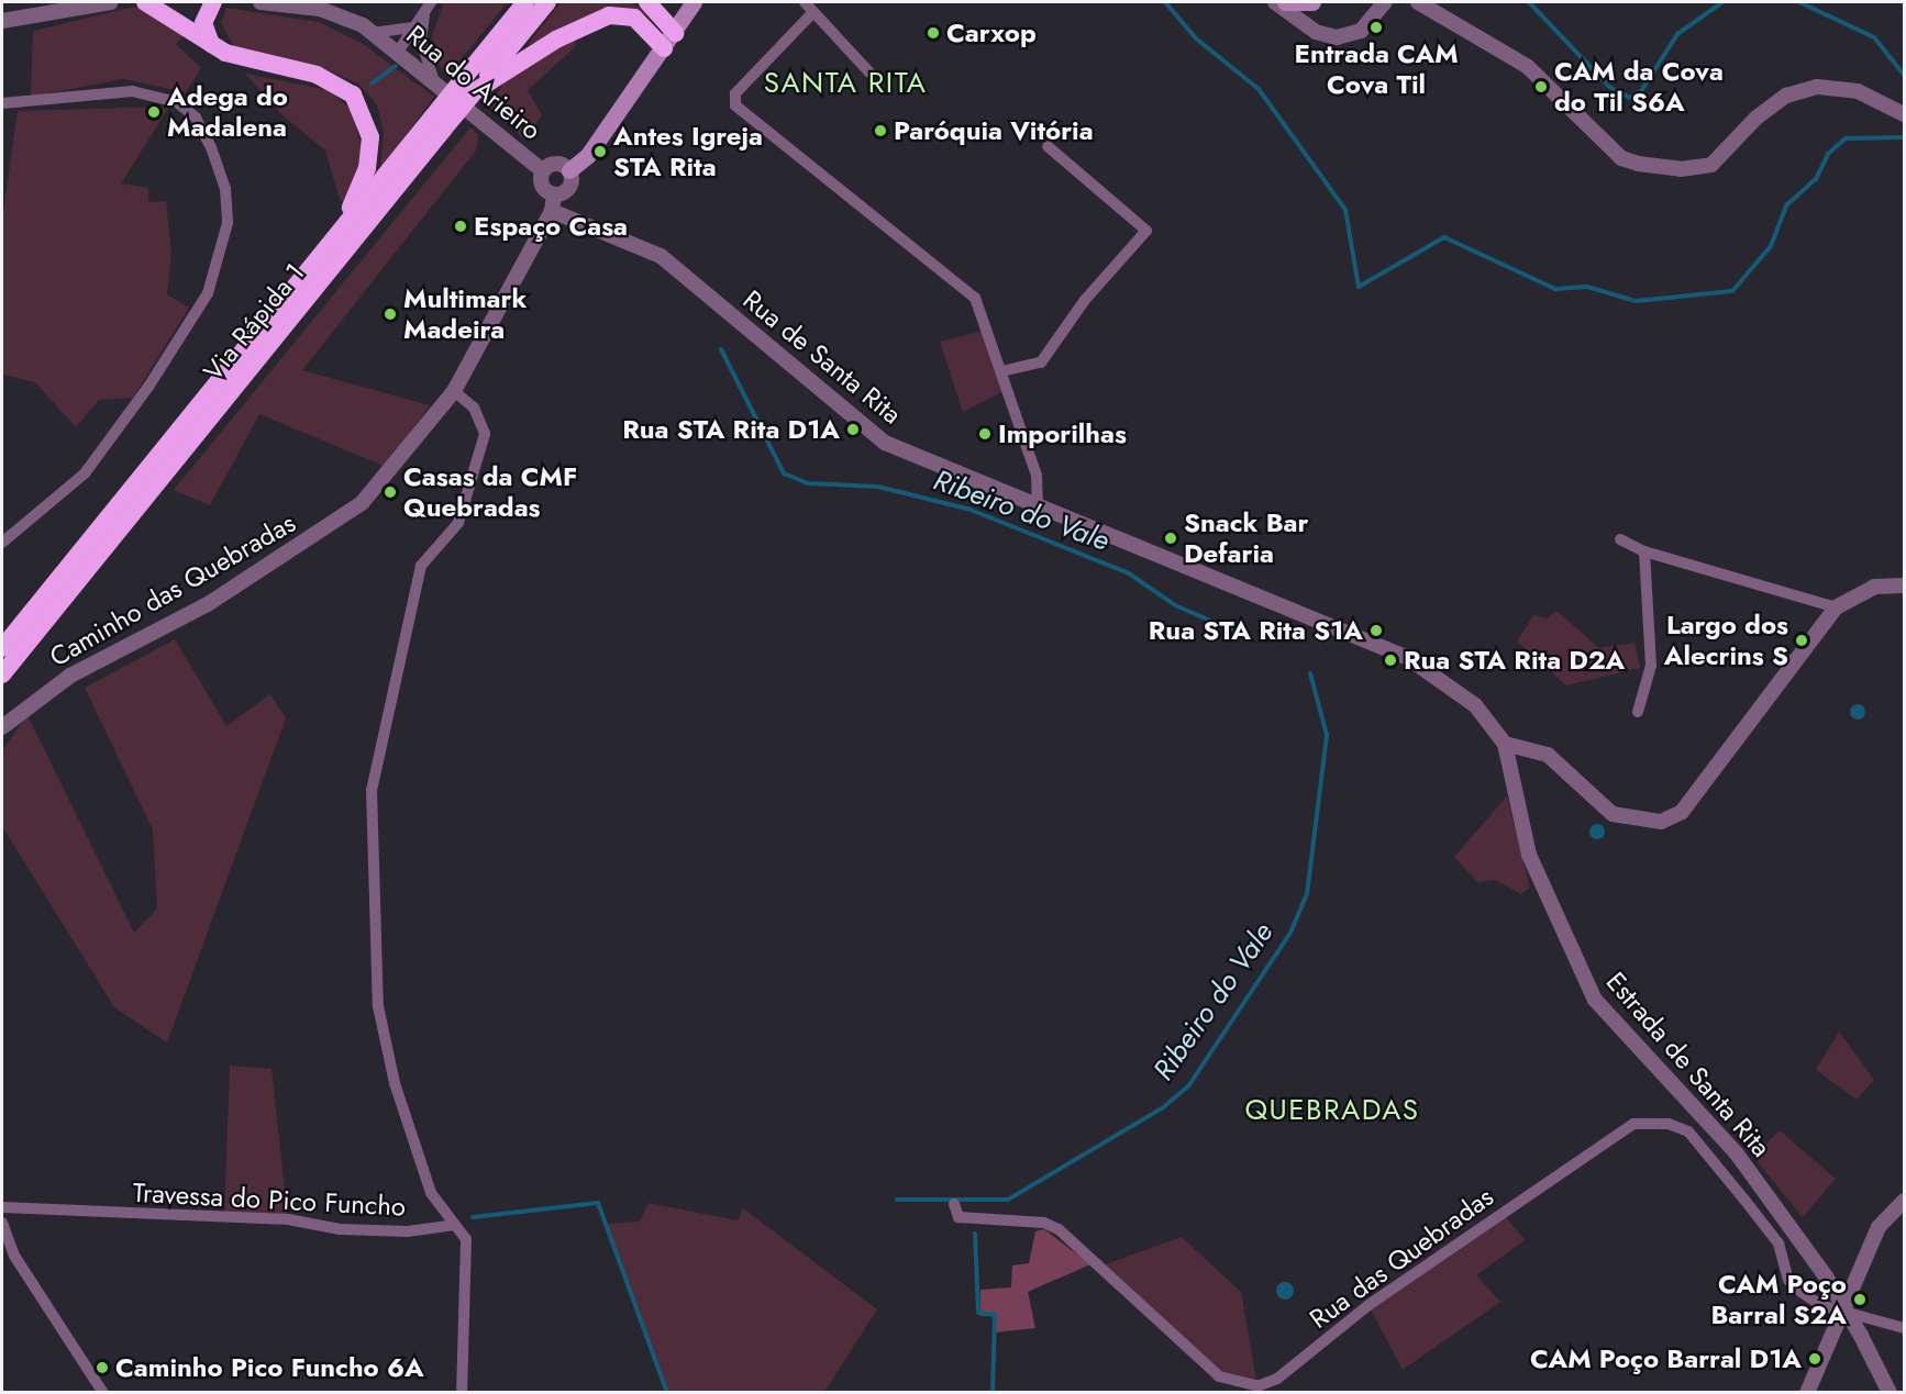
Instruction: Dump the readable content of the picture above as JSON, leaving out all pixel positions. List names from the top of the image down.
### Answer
{
  "streets": {
    "highway": ["Via Rápida 1"],
    "street": [
      "Rua do Arieiro",
      "Rua de Santa Rita",
      "Caminho das Quebradas",
      "Estrada de Santa Rita",
      "Travessa do Pico Funcho",
      "Rua das Quebradas"
    ]
  },
  "crossings": [
    ["Rua do Arieiro", "Caminho das Quebradas"],
    ["Rua de Santa Rita", "Caminho das Quebradas"],
    ["Rua de Santa Rita", "Estrada de Santa Rita"]
  ],
  "districts": ["SANTA RITA", "QUEBRADAS"],
  "water": ["Ribeiro do Vale"],
  "places": [
    "Entrada CAM Cova Til",
    "Carxop",
    "CAM da Cova do Til S6A",
    "Adega do Madalena",
    "Paróquia Vitória",
    "Antes Igreja STA Rita",
    "Espaço Casa",
    "Multimark Madeira",
    "Rua STA Rita D1A",
    "Imporilhas",
    "Casas da CMF Quebradas",
    "Snack Bar Defaria",
    "Rua STA Rita S1A",
    "Largo dos Alecrins S",
    "Rua STA Rita D2A",
    "CAM Poço Barral S2A",
    "CAM Poço Barral D1A",
    "Caminho Pico Funcho 6A"
  ]
}
